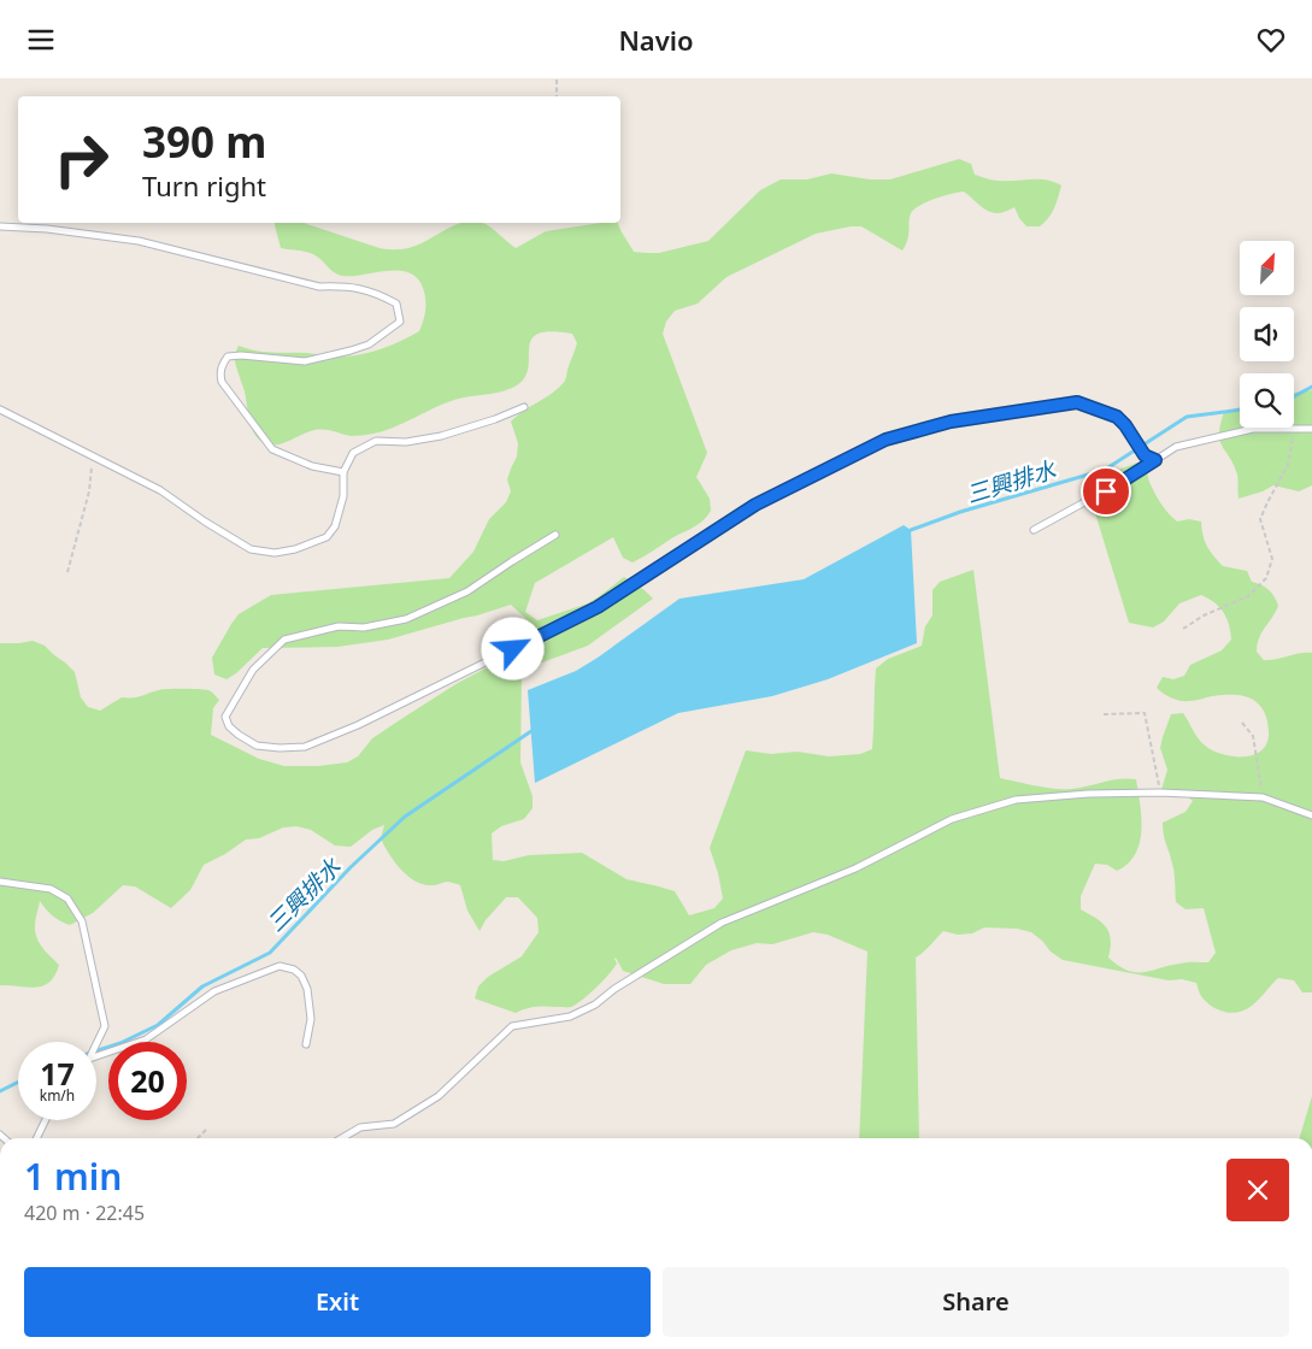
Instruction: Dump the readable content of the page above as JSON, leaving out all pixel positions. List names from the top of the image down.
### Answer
{
  "water": ["三興排水"],
  "north": "top right",
  "page": {
    "header": "Navio",
    "turn": ["390 m", "Turn right"],
    "speed": "17 km/h",
    "limit": "20",
    "heading": ["1 min", "420 m · 22:45"],
    "buttons": ["Exit", "Share"]
  }
}
